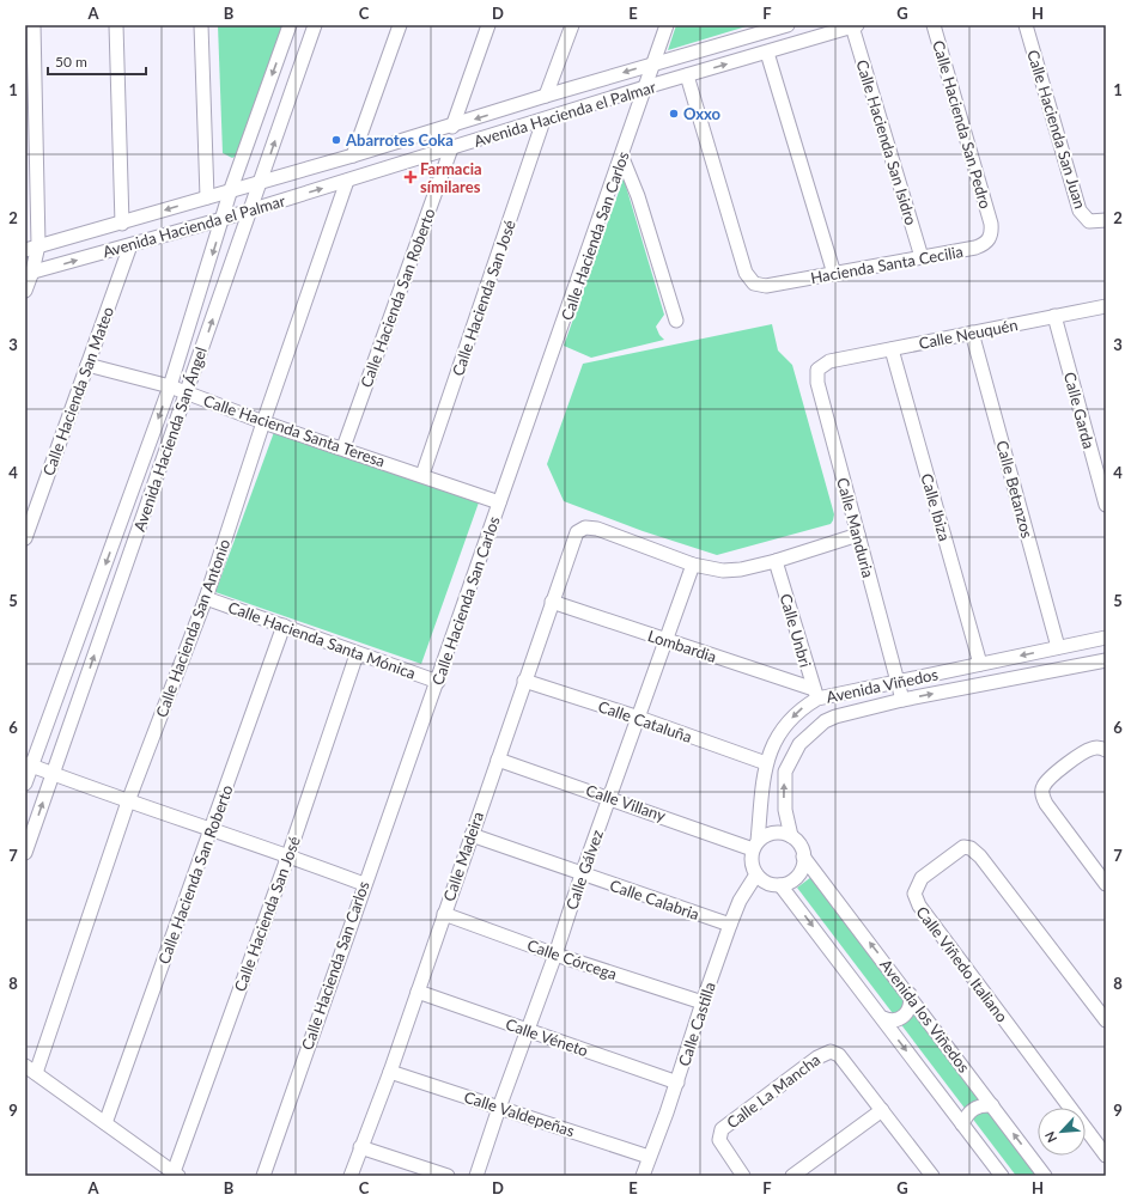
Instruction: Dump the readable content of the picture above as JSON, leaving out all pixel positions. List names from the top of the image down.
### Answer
{
  "streets": {
    "street": [
      "Avenida Hacienda el Palmar",
      "Calle Hacienda San Pedro",
      "Calle Hacienda San Juan",
      "Calle Hacienda San Isidro",
      "Calle Hacienda San Carlos",
      "Hacienda Santa Cecilia",
      "Calle Hacienda San Roberto",
      "Calle Hacienda San José",
      "Calle Neuquén",
      "Calle Hacienda San Mateo",
      "Calle Garda",
      "Calle Hacienda Santa Teresa",
      "Avenida Hacienda San Ángel",
      "Calle Betanzos",
      "Calle Ibiza",
      "Calle Manduria",
      "Calle Hacienda San Antonio",
      "Calle Unbri",
      "Calle Hacienda Santa Mónica",
      "Lombardia",
      "Avenida Viñedos",
      "Calle Cataluña",
      "Calle Villany",
      "Calle Madeira",
      "Calle Gálvez",
      "Calle Calabria",
      "Calle Córcega",
      "Calle Viñedo Italiano",
      "Avenida los Viñedos",
      "Calle Castilla",
      "Calle Véneto",
      "Calle La Mancha",
      "Calle Valdepeñas"
    ]
  },
  "crossings": [
    ["Avenida Hacienda el Palmar", "Calle Hacienda San Isidro"],
    ["Avenida Hacienda el Palmar", "Calle Hacienda San Carlos"],
    ["Avenida Hacienda el Palmar", "Hacienda Santa Cecilia"],
    ["Avenida Hacienda el Palmar", "Calle Hacienda San Roberto"],
    ["Avenida Hacienda el Palmar", "Calle Hacienda San José"],
    ["Avenida Hacienda el Palmar", "Calle Hacienda San Mateo"],
    ["Avenida Hacienda el Palmar", "Avenida Hacienda San Ángel"],
    ["Avenida Hacienda el Palmar", "Calle Hacienda San Antonio"],
    ["Calle Hacienda San Pedro", "Hacienda Santa Cecilia"],
    ["Calle Hacienda San Isidro", "Hacienda Santa Cecilia"],
    ["Calle Hacienda San Carlos", "Calle Hacienda Santa Teresa"],
    ["Calle Hacienda San Carlos", "Calle Hacienda Santa Mónica"],
    ["Calle Hacienda San Roberto", "Calle Hacienda Santa Teresa"],
    ["Calle Hacienda San Roberto", "Calle Hacienda Santa Mónica"],
    ["Calle Hacienda San José", "Calle Hacienda Santa Teresa"],
    ["Calle Hacienda San José", "Calle Hacienda Santa Mónica"],
    ["Calle Neuquén", "Calle Garda"],
    ["Calle Neuquén", "Calle Betanzos"],
    ["Calle Neuquén", "Calle Ibiza"],
    ["Calle Neuquén", "Calle Manduria"],
    ["Calle Hacienda San Mateo", "Calle Hacienda Santa Teresa"],
    ["Calle Hacienda Santa Teresa", "Avenida Hacienda San Ángel"],
    ["Calle Hacienda Santa Teresa", "Calle Hacienda San Antonio"],
    ["Calle Betanzos", "Avenida Viñedos"],
    ["Calle Ibiza", "Avenida Viñedos"],
    ["Calle Manduria", "Avenida Viñedos"],
    ["Calle Hacienda San Antonio", "Calle Hacienda Santa Mónica"],
    ["Calle Unbri", "Lombardia"],
    ["Calle Unbri", "Avenida Viñedos"],
    ["Lombardia", "Avenida Viñedos"],
    ["Lombardia", "Calle Madeira"],
    ["Lombardia", "Calle Gálvez"],
    ["Avenida Viñedos", "Calle Cataluña"],
    ["Avenida Viñedos", "Calle Villany"],
    ["Avenida Viñedos", "Avenida los Viñedos"],
    ["Avenida Viñedos", "Calle Castilla"],
    ["Calle Cataluña", "Calle Madeira"],
    ["Calle Cataluña", "Calle Gálvez"],
    ["Calle Villany", "Calle Madeira"],
    ["Calle Villany", "Calle Gálvez"],
    ["Calle Villany", "Avenida los Viñedos"],
    ["Calle Villany", "Calle Castilla"],
    ["Calle Madeira", "Calle Gálvez"],
    ["Calle Madeira", "Calle Calabria"],
    ["Calle Madeira", "Calle Córcega"],
    ["Calle Madeira", "Calle Véneto"],
    ["Calle Madeira", "Calle Valdepeñas"],
    ["Calle Gálvez", "Calle Calabria"],
    ["Calle Gálvez", "Calle Córcega"],
    ["Calle Gálvez", "Calle Véneto"],
    ["Calle Gálvez", "Calle Valdepeñas"],
    ["Calle Calabria", "Calle Castilla"],
    ["Calle Córcega", "Calle Castilla"],
    ["Avenida los Viñedos", "Calle Castilla"],
    ["Calle Castilla", "Calle Véneto"],
    ["Calle Castilla", "Calle Valdepeñas"]
  ],
  "places": {
    "other": ["Oxxo", "Abarrotes Coka"],
    "health": ["Farmacia símilares"]
  },
  "scale_bar": "50 m",
  "north": "bottom left",
  "grid": {
    "columns": [
      "A",
      "B",
      "C",
      "D",
      "E",
      "F",
      "G",
      "H"
    ],
    "rows": [
      "1",
      "2",
      "3",
      "4",
      "5",
      "6",
      "7",
      "8",
      "9"
    ]
  }
}
